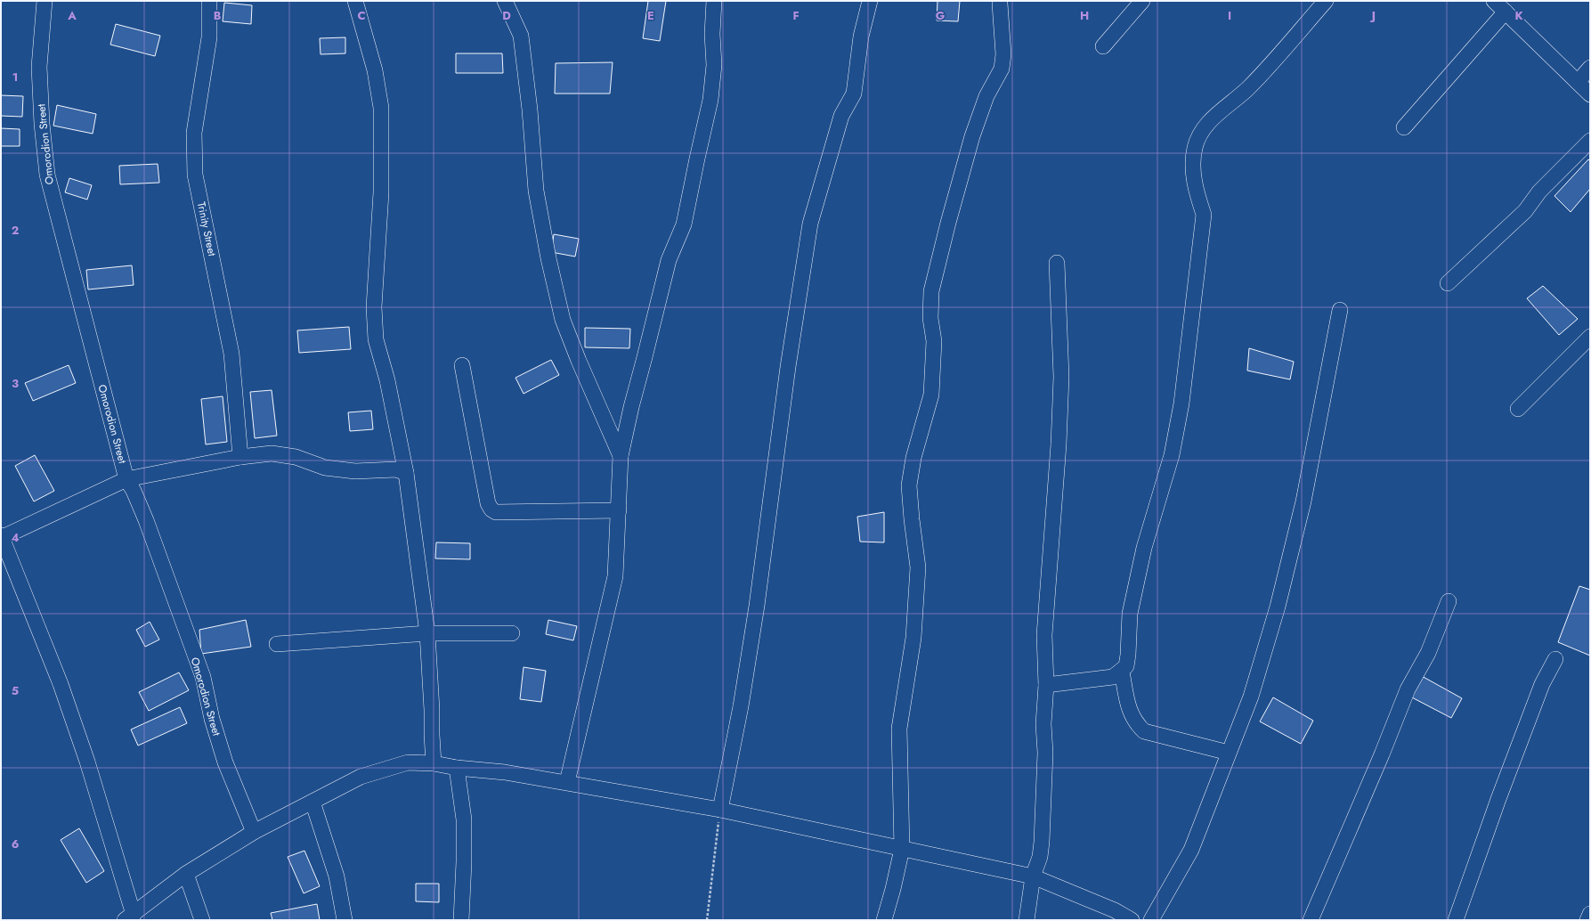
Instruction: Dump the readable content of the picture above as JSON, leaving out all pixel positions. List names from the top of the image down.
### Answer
{
  "streets": {
    "street": ["Omorodion Street", "Trinity Street"]
  },
  "grid": {
    "columns": [
      "A",
      "B",
      "C",
      "D",
      "E",
      "F",
      "G",
      "H",
      "I",
      "J",
      "K"
    ],
    "rows": [
      "1",
      "2",
      "3",
      "4",
      "5",
      "6"
    ]
  }
}
